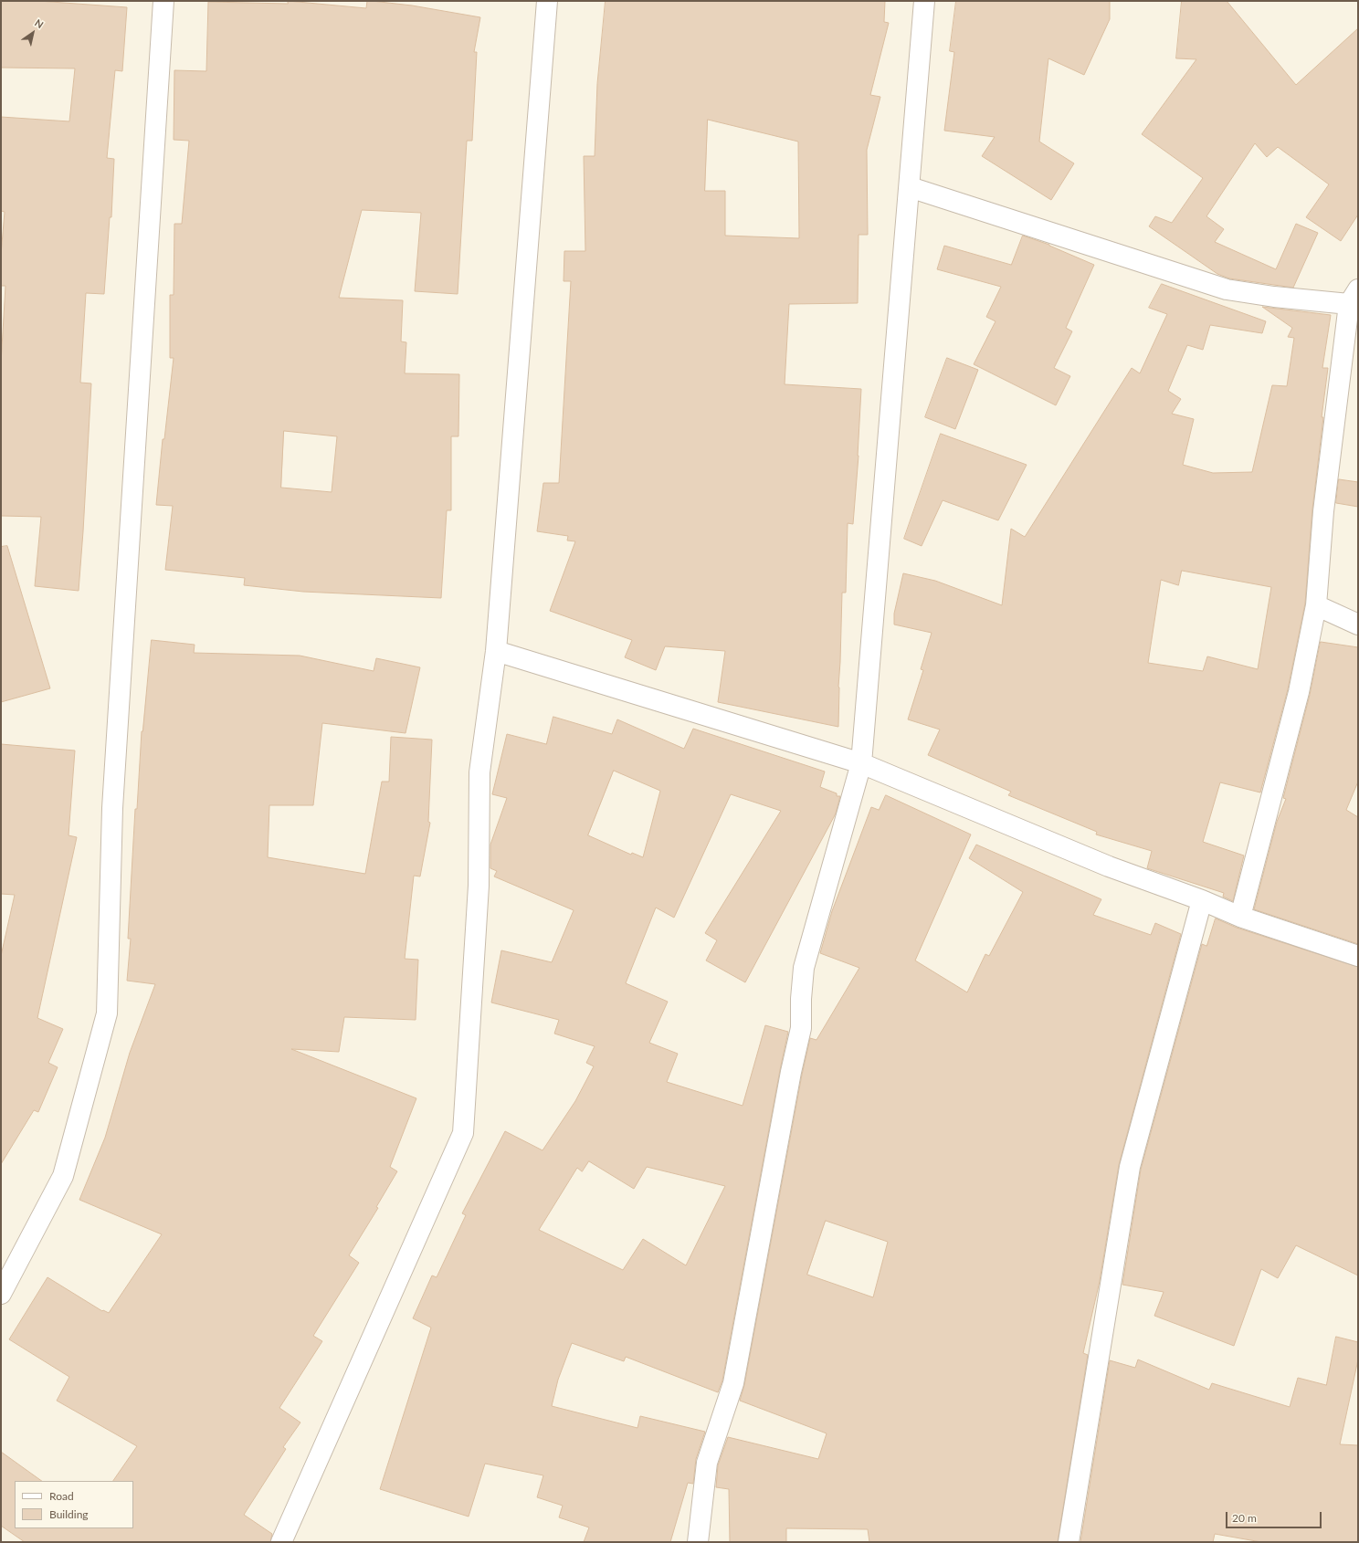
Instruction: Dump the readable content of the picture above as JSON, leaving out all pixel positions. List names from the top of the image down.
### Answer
{
  "legend": ["Road", "Building"],
  "scale_bar": "20 m",
  "north": "top right"
}
